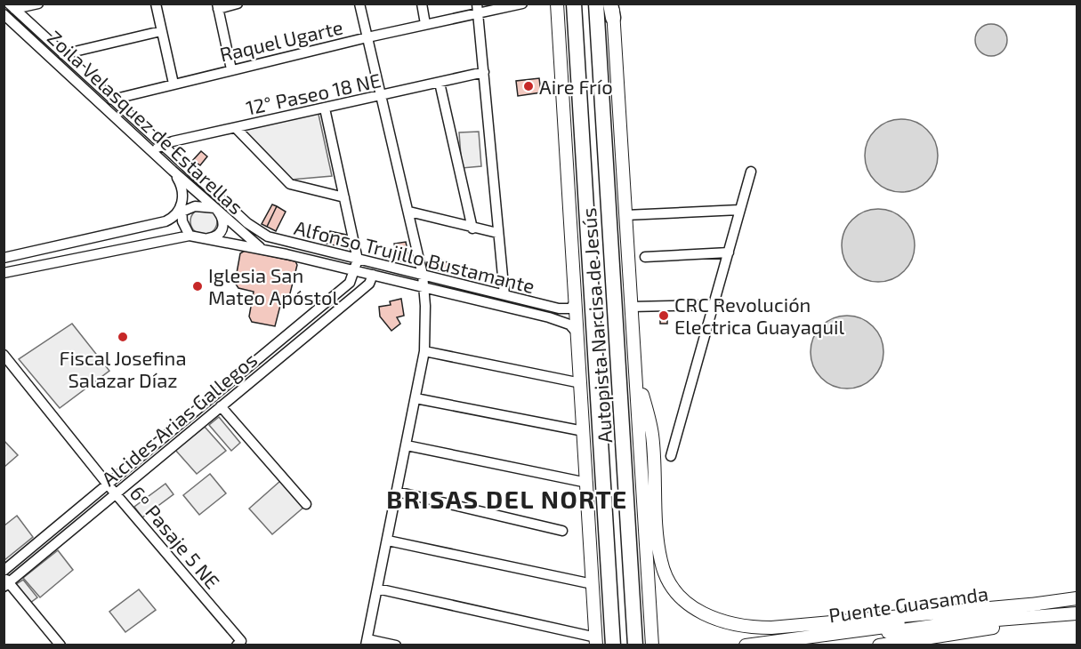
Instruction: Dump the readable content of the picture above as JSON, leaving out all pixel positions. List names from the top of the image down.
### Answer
{
  "streets": {
    "highway": ["Autopista Narcisa de Jesús"],
    "main road": ["Puente Guasamda"],
    "street": [
      "Raquel Ugarte",
      "12° Paseo 18 NE",
      "Zoila Velasquez de Estarellas",
      "Alfonso Trujillo Bustamante",
      "Alcides Arias Gallegos",
      "6º Pasaje 5 NE"
    ]
  },
  "crossings": [
    ["Raquel Ugarte", "Zoila Velasquez de Estarellas"],
    ["12° Paseo 18 NE", "Zoila Velasquez de Estarellas"],
    ["Zoila Velasquez de Estarellas", "Alfonso Trujillo Bustamante"],
    ["Alfonso Trujillo Bustamante", "Autopista Narcisa de Jesús"],
    ["Alfonso Trujillo Bustamante", "Alcides Arias Gallegos"],
    ["Alcides Arias Gallegos", "6º Pasaje 5 NE"]
  ],
  "districts": ["BRISAS DEL NORTE"],
  "places": [
    "Aire Frío",
    "Iglesia San Mateo Apóstol",
    "CRC Revolución Electrica Guayaquil",
    "Fiscal Josefina Salazar Díaz"
  ]
}
